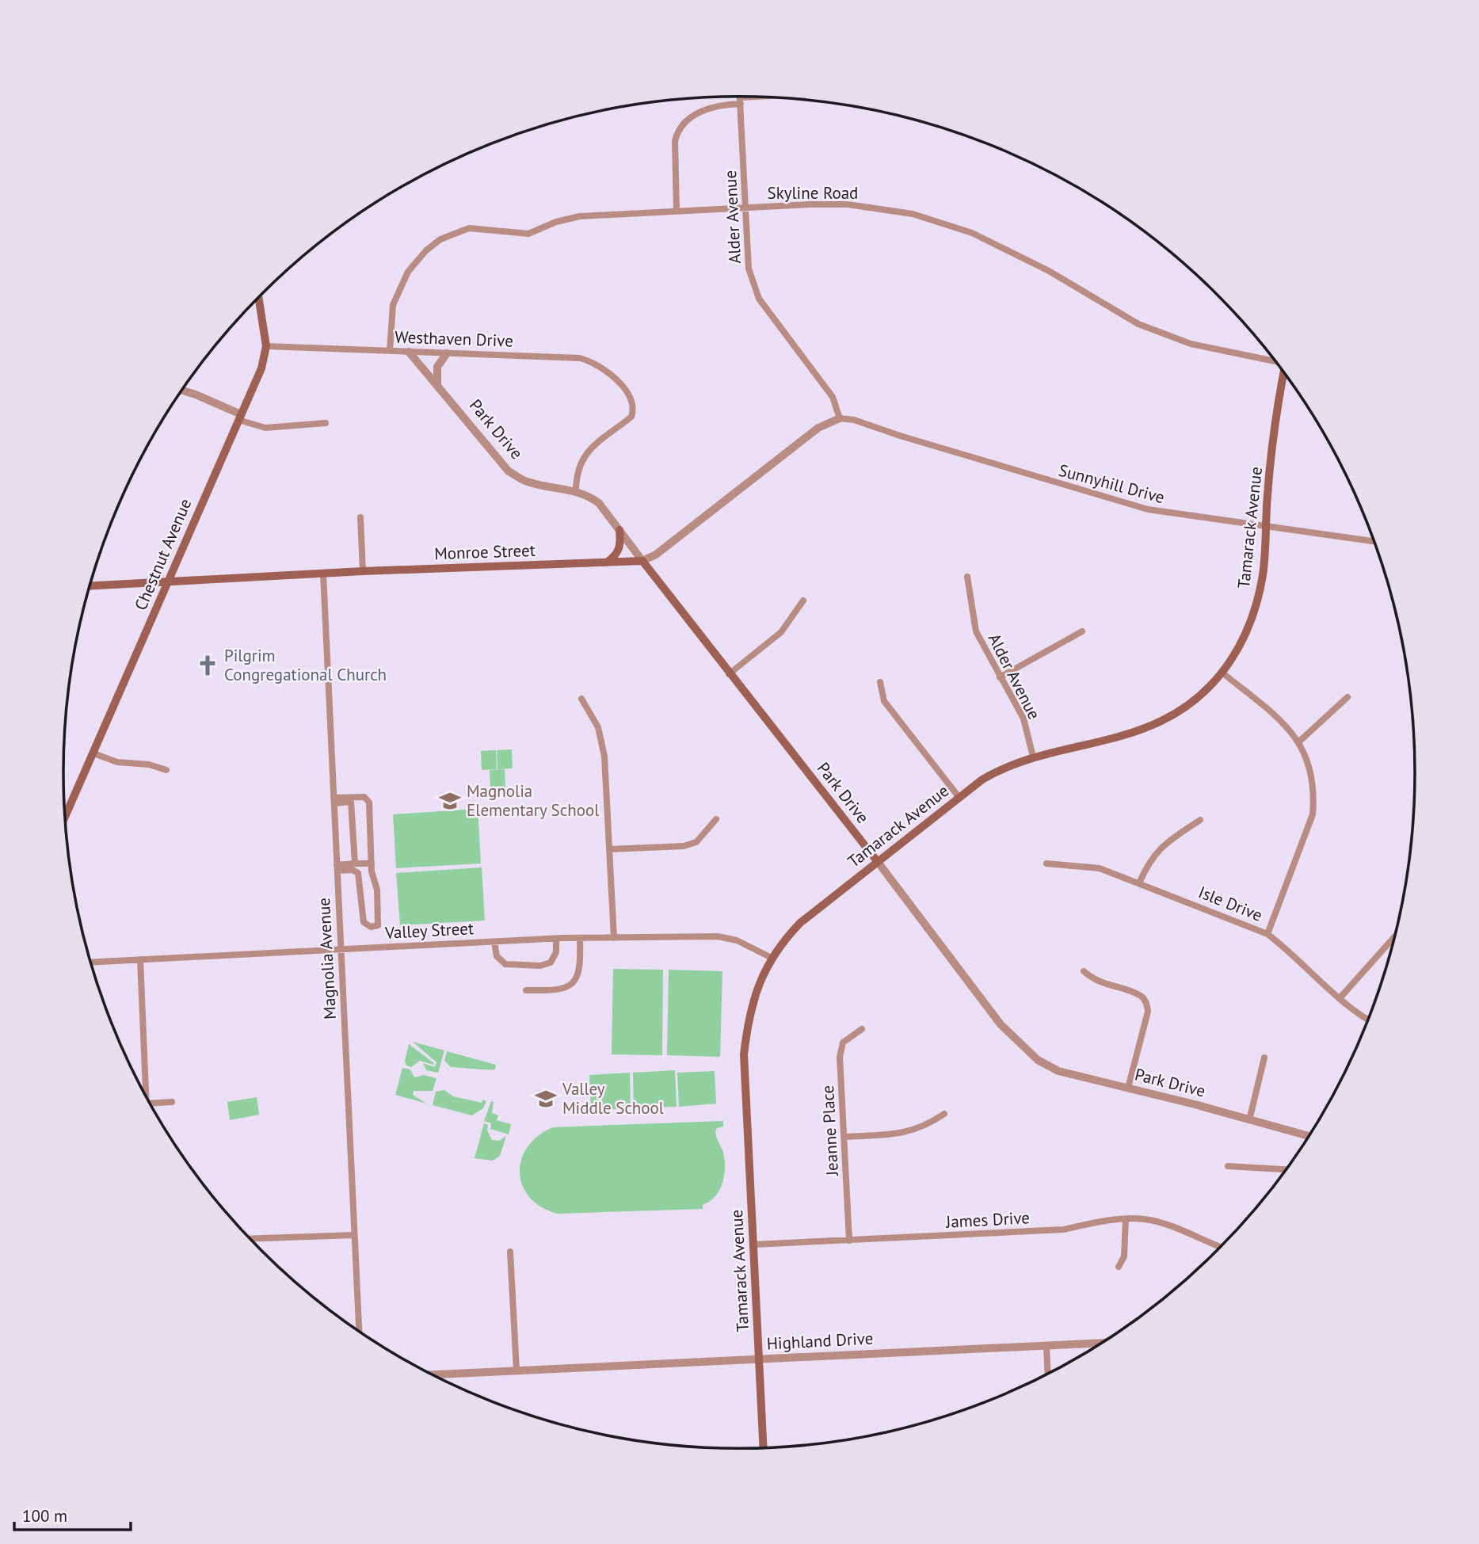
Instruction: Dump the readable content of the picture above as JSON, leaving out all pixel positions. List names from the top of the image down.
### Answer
{
  "streets": {
    "main road": [
      "Park Drive",
      "Tamarack Avenue",
      "Monroe Street",
      "Chestnut Avenue"
    ],
    "street": [
      "Skyline Road",
      "Alder Avenue",
      "Westhaven Drive",
      "Sunnyhill Drive",
      "Isle Drive",
      "Valley Street",
      "Magnolia Avenue",
      "Jeanne Place",
      "James Drive",
      "Highland Drive"
    ]
  },
  "crossings": [
    ["Skyline Road", "Alder Avenue"],
    ["Skyline Road", "Westhaven Drive"],
    ["Alder Avenue", "Sunnyhill Drive"],
    ["Alder Avenue", "Tamarack Avenue"],
    ["Alder Avenue", "Monroe Street"],
    ["Westhaven Drive", "Park Drive"],
    ["Westhaven Drive", "Chestnut Avenue"],
    ["Park Drive", "Tamarack Avenue"],
    ["Park Drive", "Monroe Street"],
    ["Sunnyhill Drive", "Tamarack Avenue"],
    ["Sunnyhill Drive", "Monroe Street"],
    ["Tamarack Avenue", "Valley Street"],
    ["Tamarack Avenue", "James Drive"],
    ["Tamarack Avenue", "Highland Drive"],
    ["Monroe Street", "Chestnut Avenue"],
    ["Monroe Street", "Magnolia Avenue"],
    ["Valley Street", "Magnolia Avenue"],
    ["Jeanne Place", "James Drive"]
  ],
  "places": {
    "church": ["Pilgrim Congregational Church"],
    "school or university": ["Magnolia Elementary School", "Valley Middle School"]
  },
  "scale_bar": "100 m"
}
